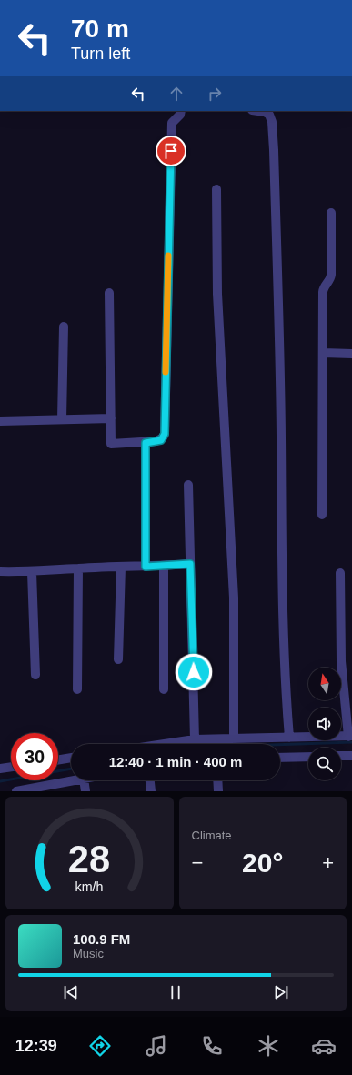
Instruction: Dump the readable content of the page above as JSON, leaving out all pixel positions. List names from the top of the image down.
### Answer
{
  "north": "top",
  "page": {
    "turn": ["70 m", "Turn left"],
    "limit": "30",
    "trip": "12:40 · 1 min · 400 m",
    "tile": "Climate",
    "heat": ["−", "20°", "+"],
    "song": ["100.9 FM", "Music"],
    "tabs": "12:39",
    "gauge": ["28", "km/h"]
  }
}
